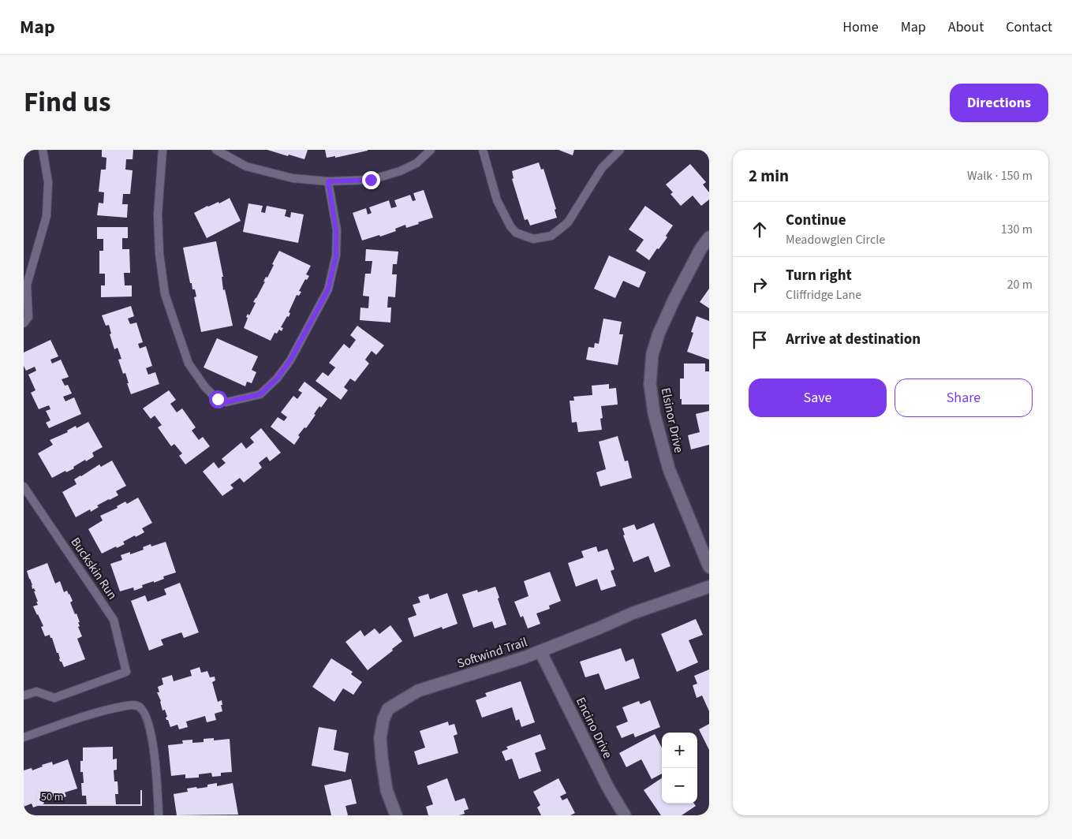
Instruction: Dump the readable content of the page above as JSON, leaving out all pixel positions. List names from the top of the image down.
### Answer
{
  "streets": {
    "street": ["Elsinor Drive", "Softwind Trail", "Encino Drive"],
    "lane": ["Buckskin Run"]
  },
  "crossings": [
    ["Softwind Trail", "Encino Drive"]
  ],
  "scale_bar": "50 m",
  "page": {
    "header": "Map",
    "nav": [
      "Home",
      "Map",
      "About",
      "Contact"
    ],
    "title": "Find us",
    "buttons": [
      "Directions",
      ["Save", "Share"]
    ],
    "heading": ["2 min", "Walk · 150 m"],
    "list": [
      ["Continue", "Meadowglen Circle", "130 m"],
      ["Turn right", "Cliffridge Lane", "20 m"],
      "Arrive at destination"
    ],
    "map_buttons": ["+", "−"],
    "scale": "50 m"
  }
}
